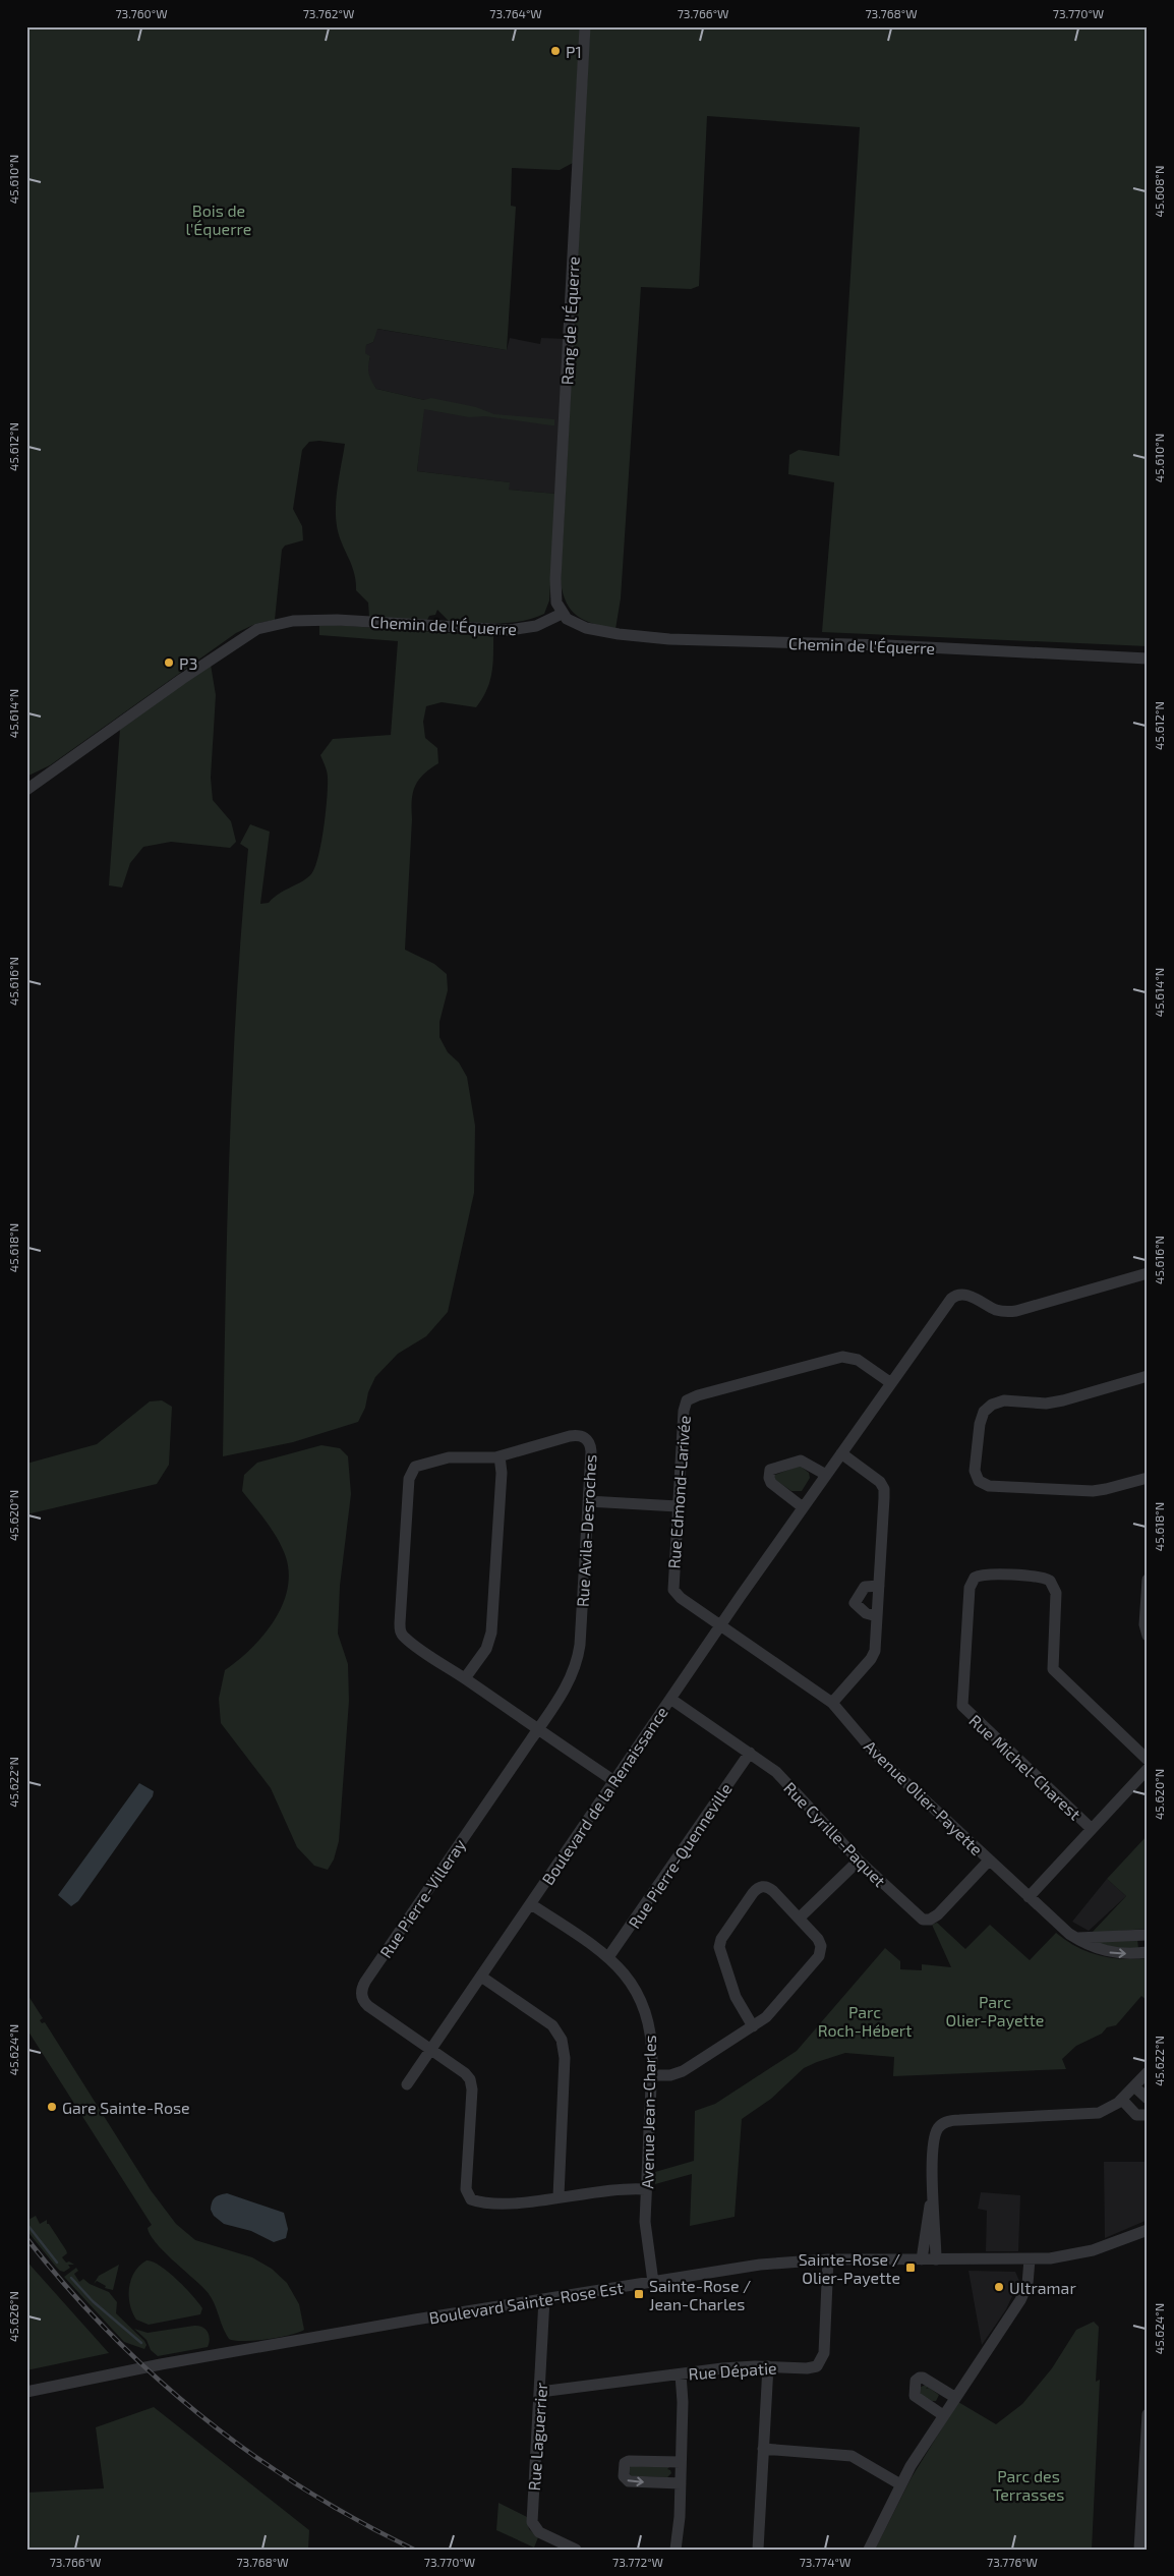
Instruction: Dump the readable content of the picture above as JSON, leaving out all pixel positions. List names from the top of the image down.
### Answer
{
  "streets": {
    "street": [
      "Rang de l'Équerre",
      "Chemin de l'Équerre",
      "Rue Edmond-Larivée",
      "Rue Avila-Desroches",
      "Rue Michel-Charest",
      "Boulevard de la Renaissance",
      "Avenue Olier-Payette",
      "Rue Cyrille-Paquet",
      "Rue Pierre-Quenneville",
      "Rue Pierre-Villeray",
      "Avenue Jean-Charles",
      "Boulevard Sainte-Rose Est",
      "Rue Dépatie",
      "Rue Laguerrier"
    ]
  },
  "crossings": [
    ["Rang de l'Équerre", "Chemin de l'Équerre"],
    ["Rue Edmond-Larivée", "Boulevard de la Renaissance"],
    ["Rue Edmond-Larivée", "Avenue Olier-Payette"],
    ["Rue Avila-Desroches", "Rue Pierre-Villeray"],
    ["Boulevard de la Renaissance", "Avenue Olier-Payette"],
    ["Boulevard de la Renaissance", "Rue Cyrille-Paquet"],
    ["Boulevard de la Renaissance", "Rue Pierre-Villeray"],
    ["Boulevard de la Renaissance", "Avenue Jean-Charles"],
    ["Avenue Olier-Payette", "Rue Cyrille-Paquet"],
    ["Rue Cyrille-Paquet", "Rue Pierre-Quenneville"],
    ["Rue Pierre-Quenneville", "Avenue Jean-Charles"],
    ["Avenue Jean-Charles", "Boulevard Sainte-Rose Est"],
    ["Boulevard Sainte-Rose Est", "Rue Dépatie"],
    ["Boulevard Sainte-Rose Est", "Rue Laguerrier"],
    ["Rue Dépatie", "Rue Laguerrier"]
  ],
  "parks": [
    "Bois de l'Équerre",
    "Parc Olier-Payette",
    "Parc Roch-Hébert",
    "Parc des Terrasses"
  ],
  "places": {
    "other": [
      "P1",
      "P3",
      "Gare Sainte-Rose",
      "Ultramar"
    ],
    "transit": ["Sainte-Rose / Olier-Payette", "Sainte-Rose / Jean-Charles"]
  },
  "coordinates": [
    "73.760°W",
    "73.762°W",
    "73.764°W",
    "73.766°W",
    "73.768°W",
    "73.770°W",
    "45.610°N",
    "45.608°N",
    "45.612°N",
    "45.614°N",
    "45.616°N",
    "45.618°N",
    "45.620°N",
    "45.622°N",
    "45.624°N",
    "45.626°N",
    "73.772°W",
    "73.774°W",
    "73.776°W"
  ]
}
